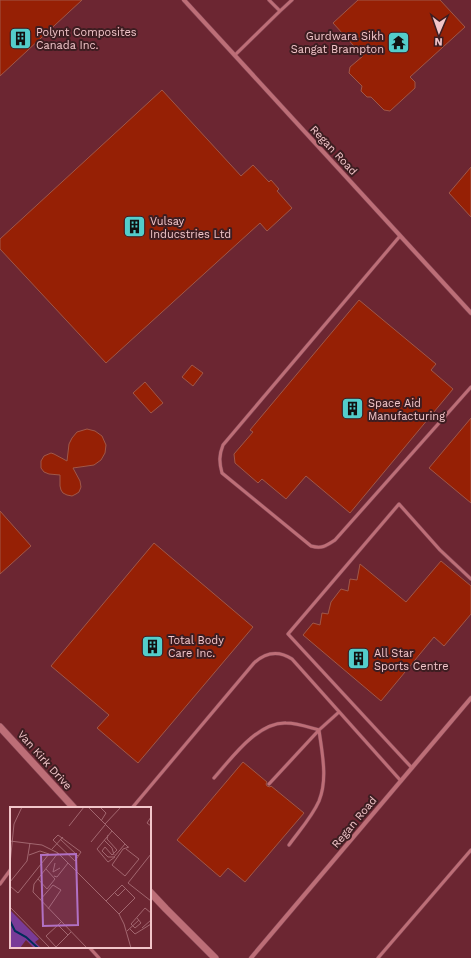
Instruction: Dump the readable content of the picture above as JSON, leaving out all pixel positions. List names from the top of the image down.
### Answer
{
  "streets": {
    "street": ["Regan Road", "Van Kirk Drive"]
  },
  "places": {
    "building": [
      "Polynt Composites Canada Inc.",
      "Vulsay Inducstries Ltd",
      "Space Aid Manufacturing",
      "Total Body Care Inc.",
      "All Star Sports Centre"
    ],
    "temple": ["Gurdwara Sikh Sangat Brampton"]
  },
  "north": "bottom"
}
